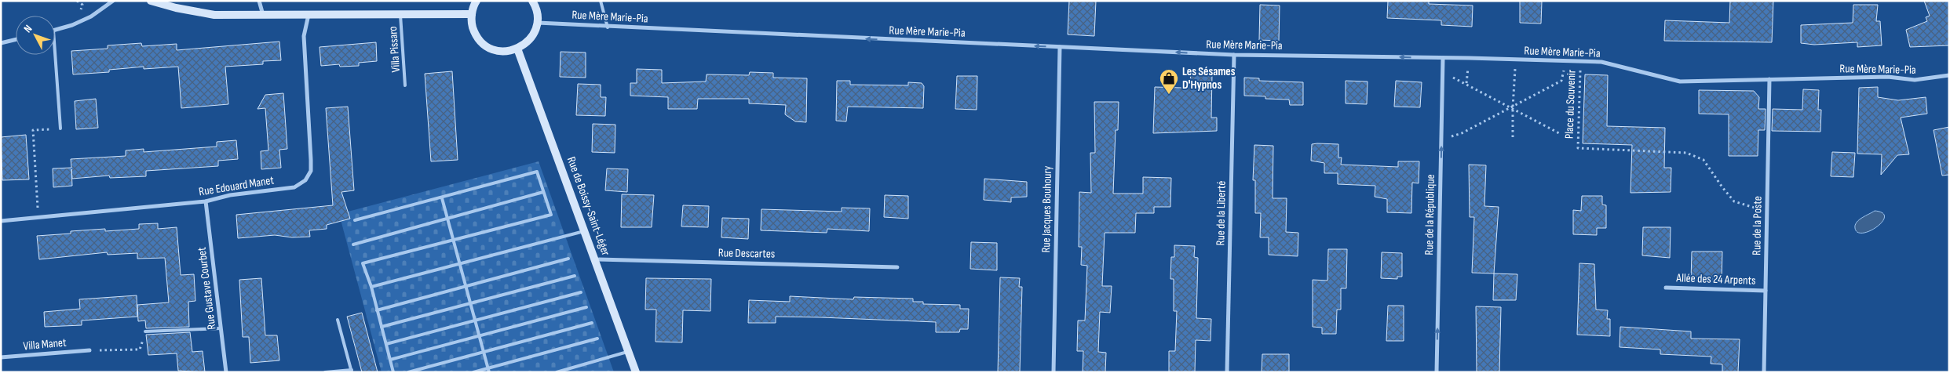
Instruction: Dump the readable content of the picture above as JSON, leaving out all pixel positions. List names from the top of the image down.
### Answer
{
  "streets": {
    "main road": ["Rue de Boissy-Saint-Léger"],
    "street": [
      "Rue Mère Marie-Pia",
      "Rue Edouard Manet",
      "Rue Jacques Bouhoury",
      "Rue de la Liberté",
      "Rue de la République",
      "Rue de la Poste",
      "Rue Descartes",
      "Allée des 24 Arpents",
      "Rue Gustave Courbet",
      "Villa Manet"
    ],
    "lane": ["Villa Pissaro"],
    "path": ["Place du Souvenir"]
  },
  "crossings": [
    ["Rue Mère Marie-Pia", "Place du Souvenir"],
    ["Rue Mère Marie-Pia", "Rue Jacques Bouhoury"],
    ["Rue Mère Marie-Pia", "Rue de la Liberté"],
    ["Rue Mère Marie-Pia", "Rue de la République"],
    ["Rue Mère Marie-Pia", "Rue de la Poste"],
    ["Place du Souvenir", "Rue de la Poste"],
    ["Rue Edouard Manet", "Rue Gustave Courbet"],
    ["Rue de Boissy-Saint-Léger", "Rue Descartes"],
    ["Rue de la Poste", "Allée des 24 Arpents"]
  ],
  "one_way": ["Rue Mère Marie-Pia", "Rue de la République"],
  "places": {
    "shop": ["Les Sésames D'Hypnos"]
  },
  "north": "top left"
}
